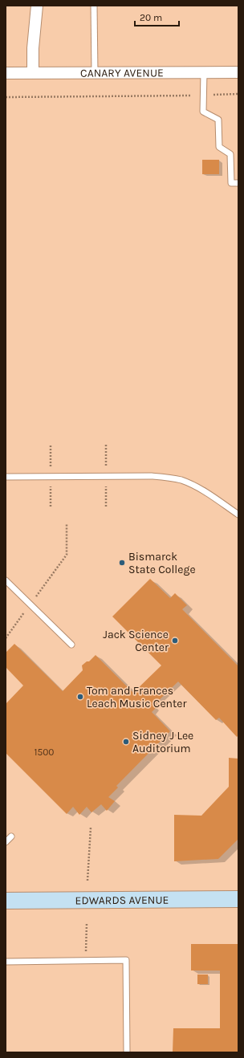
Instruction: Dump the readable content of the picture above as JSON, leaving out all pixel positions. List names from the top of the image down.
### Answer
{
  "streets": {
    "street": ["CANARY AVENUE", "EDWARDS AVENUE"]
  },
  "places": [
    "Bismarck State College",
    "Jack Science Center",
    "Tom and Frances Leach Music Center",
    "Sidney J Lee Auditorium"
  ],
  "house_numbers": ["1500"],
  "scale_bar": "20 m"
}
